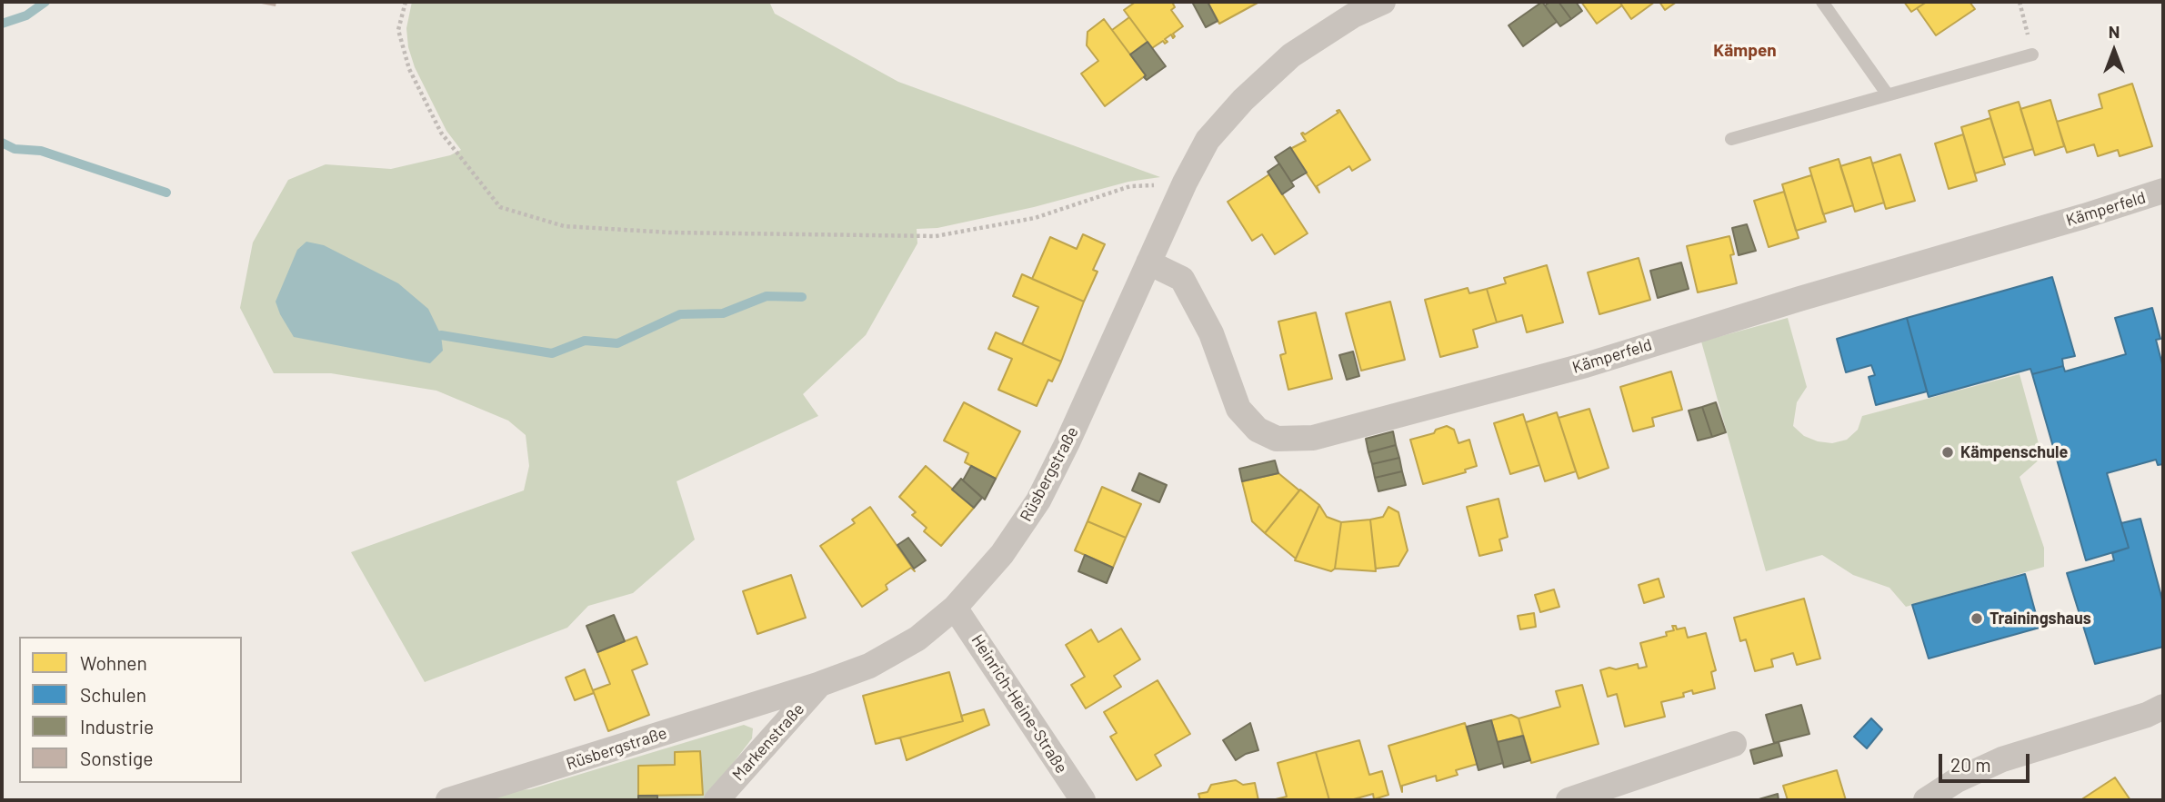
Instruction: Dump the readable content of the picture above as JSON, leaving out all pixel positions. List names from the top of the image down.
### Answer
{
  "streets": {
    "street": [
      "Kämperfeld",
      "Rüsbergstraße",
      "Heinrich-Heine-Straße",
      "Markenstraße"
    ]
  },
  "crossings": [
    ["Kämperfeld", "Rüsbergstraße"],
    ["Rüsbergstraße", "Heinrich-Heine-Straße"],
    ["Rüsbergstraße", "Markenstraße"]
  ],
  "districts": ["Kämpen"],
  "places": ["Kämpenschule", "Trainingshaus"],
  "legend": [
    "Wohnen",
    "Schulen",
    "Industrie",
    "Sonstige"
  ],
  "scale_bar": "20 m",
  "north": "top"
}
